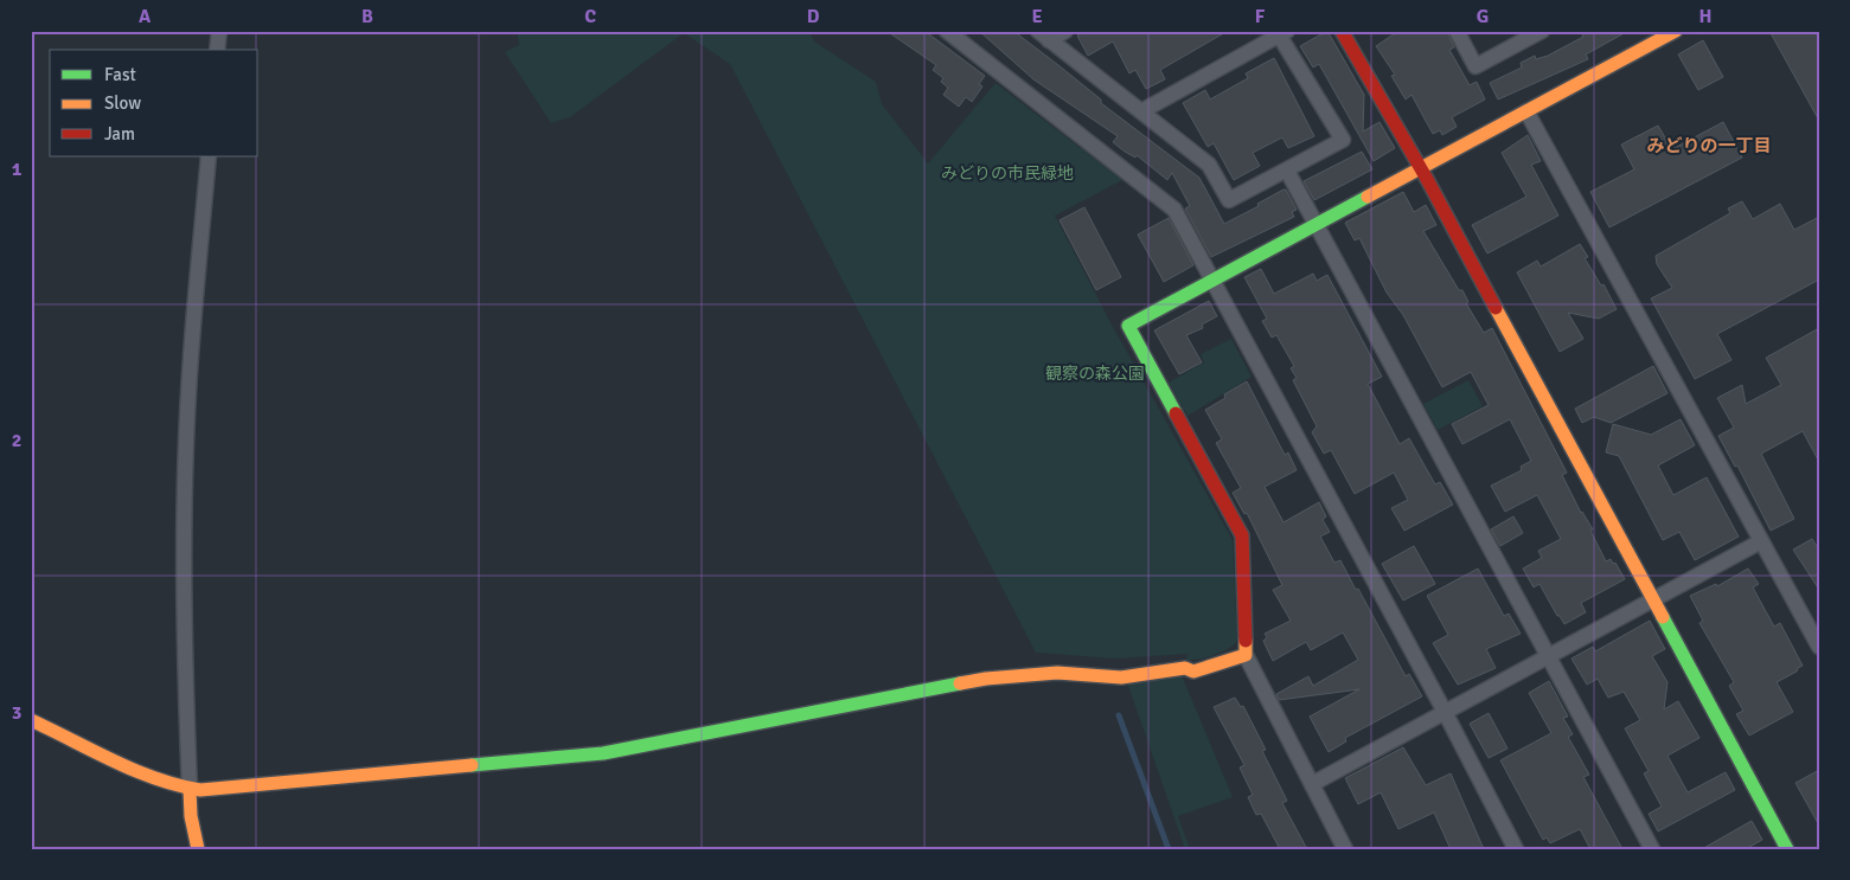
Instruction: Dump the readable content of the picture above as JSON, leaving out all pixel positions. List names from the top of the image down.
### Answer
{
  "districts": ["みどりの一丁目"],
  "parks": ["みどりの市民緑地", "観察の森公園"],
  "legend": ["Fast", "Slow", "Jam"],
  "grid": {
    "columns": [
      "A",
      "B",
      "C",
      "D",
      "E",
      "F",
      "G",
      "H"
    ],
    "rows": ["1", "2", "3"]
  }
}
